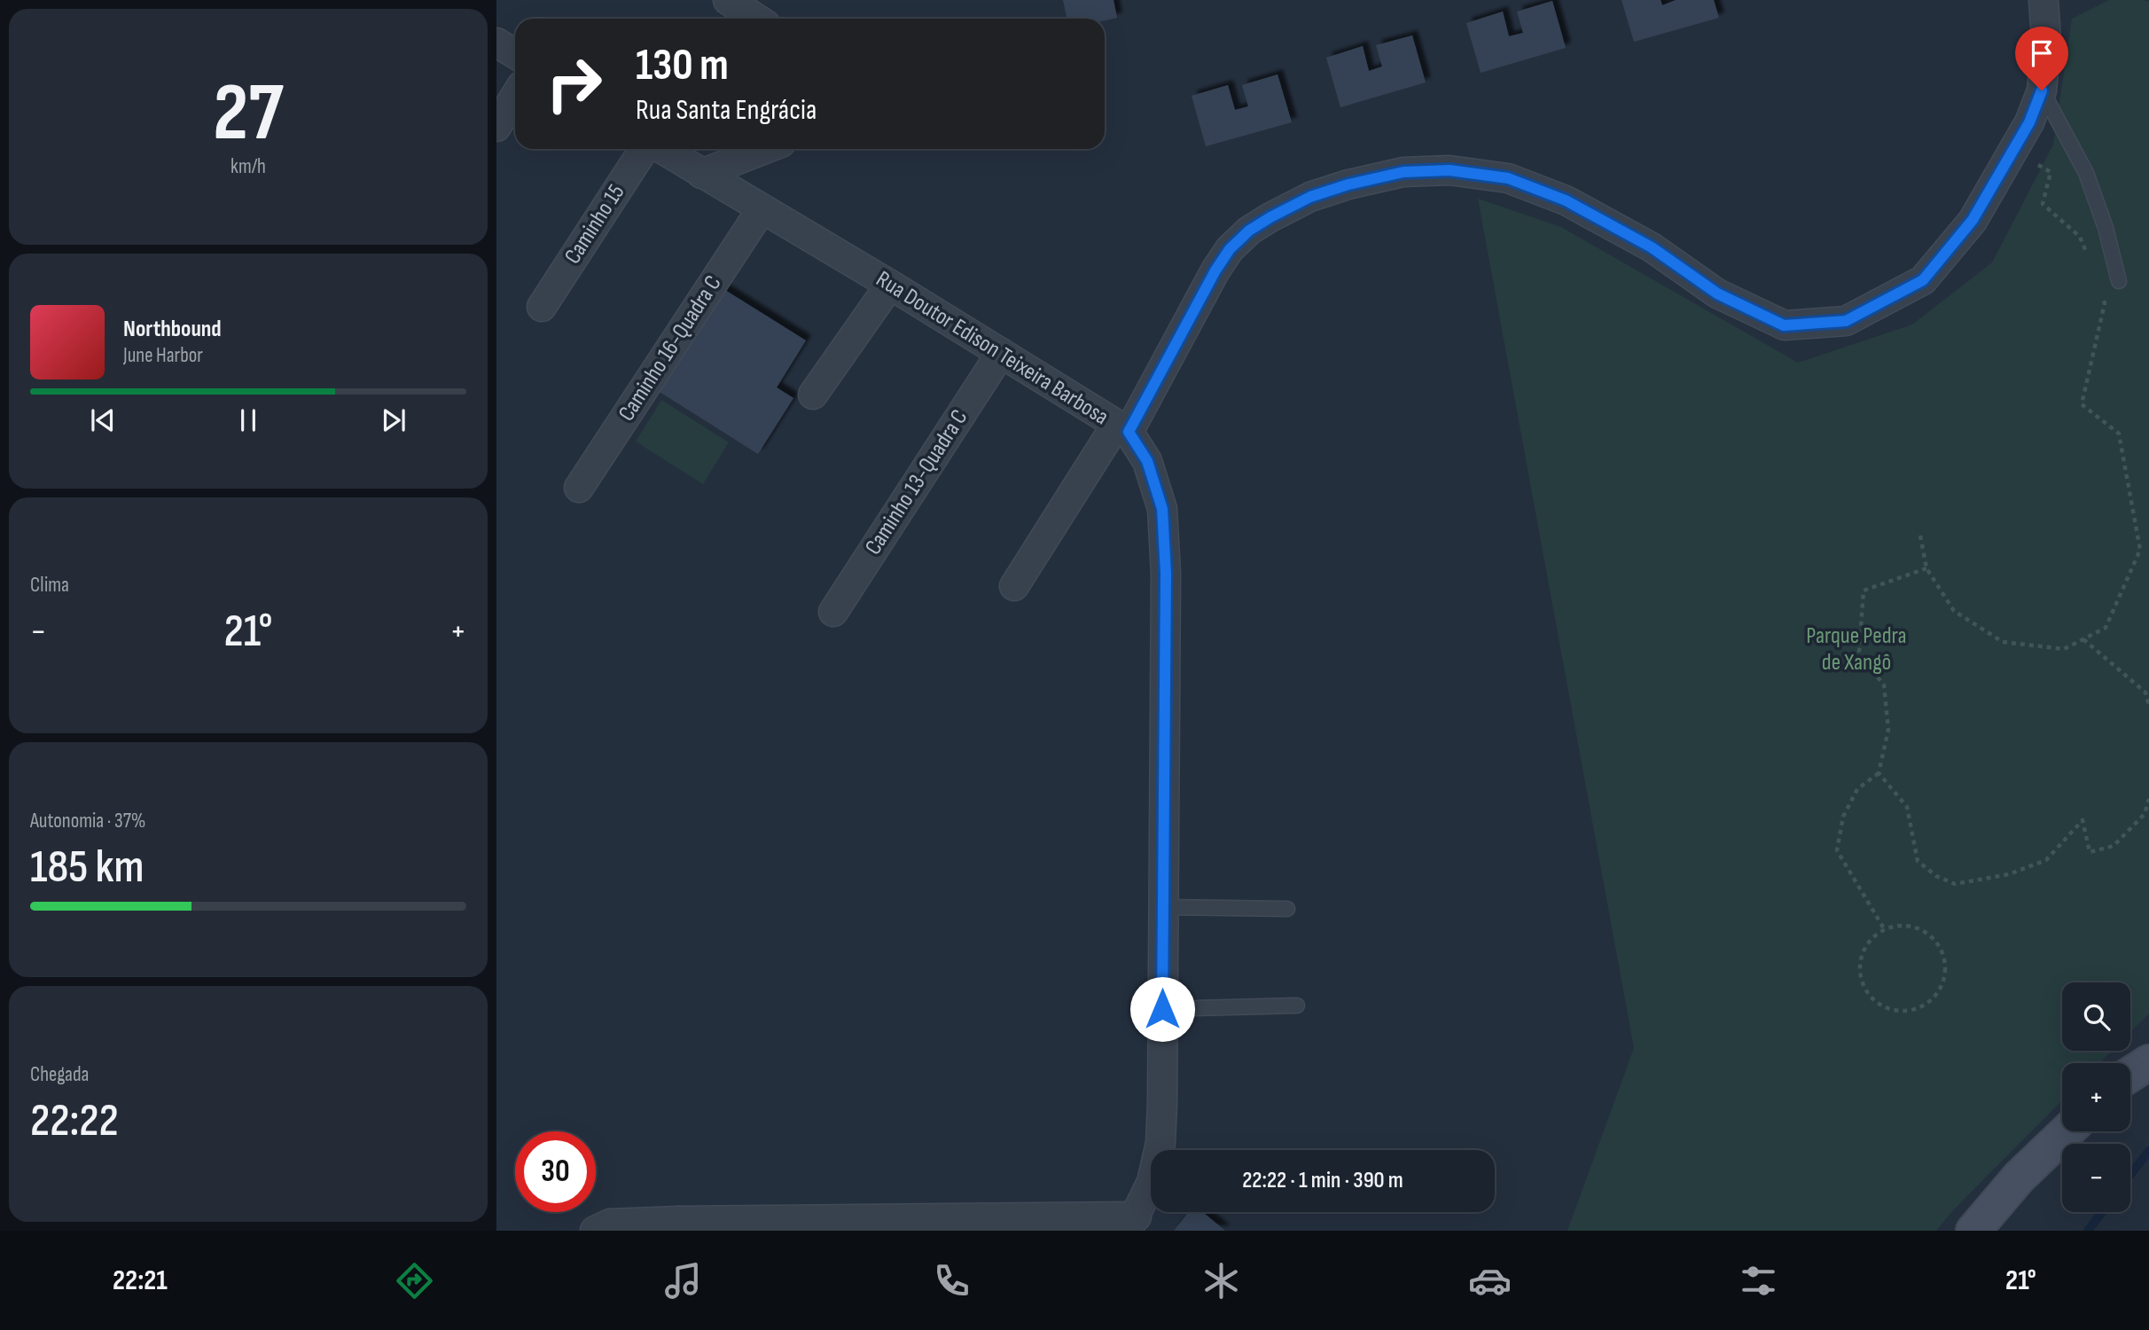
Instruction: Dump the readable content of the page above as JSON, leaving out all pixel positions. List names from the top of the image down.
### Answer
{
  "streets": {
    "street": [
      "Caminho 15",
      "Caminho 16-Quadra C",
      "Rua Doutor Edison Teixeira Barbosa",
      "Caminho 13-Quadra C"
    ]
  },
  "crossings": [
    ["Caminho 16-Quadra C", "Rua Doutor Edison Teixeira Barbosa"],
    ["Rua Doutor Edison Teixeira Barbosa", "Caminho 13-Quadra C"]
  ],
  "parks": ["Parque Pedra de Xangô"],
  "page": {
    "tile": [
      ["27", "km/h"],
      "Clima",
      ["Autonomia · 37%", "185 km"],
      ["Chegada", "22:22"]
    ],
    "turn": ["130 m", "Rua Santa Engrácia"],
    "song": ["Northbound", "June Harbor"],
    "heat": ["−", "21°", "+"],
    "map_buttons": ["+", "−"],
    "limit": "30",
    "trip": "22:22 · 1 min · 390 m",
    "tabs": ["22:21", "21°"]
  }
}
